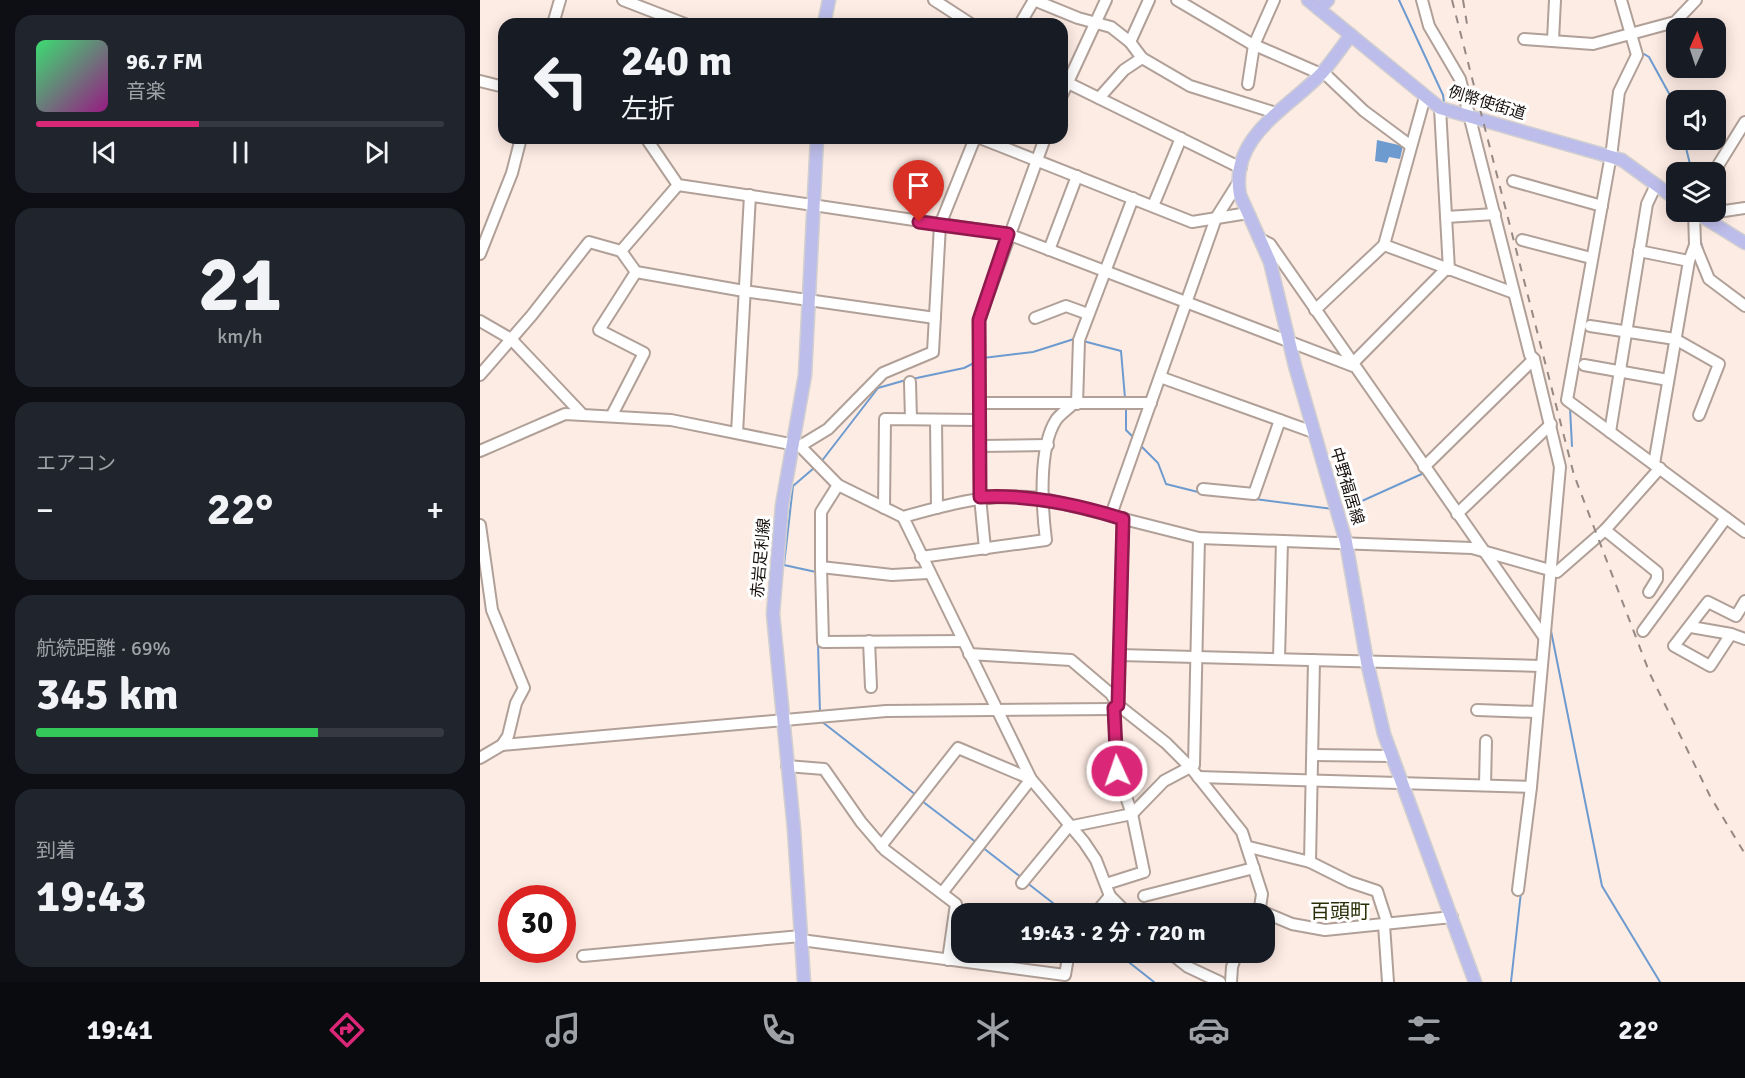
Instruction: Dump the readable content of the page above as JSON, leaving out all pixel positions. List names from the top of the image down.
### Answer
{
  "streets": {
    "main road": ["例幣使街道", "中野福居線", "赤岩足利線"]
  },
  "crossings": [
    ["例幣使街道", "中野福居線"]
  ],
  "districts": ["百頭町"],
  "north": "top",
  "page": {
    "turn": ["240 m", "左折"],
    "song": ["96.7 FM", "音楽"],
    "tile": [
      ["21", "km/h"],
      "エアコン",
      ["航続距離 · 69%", "345 km"],
      ["到着", "19:43"]
    ],
    "heat": ["−", "22°", "+"],
    "limit": "30",
    "trip": "19:43 · 2 分 · 720 m",
    "tabs": ["19:41", "22°"]
  }
}
